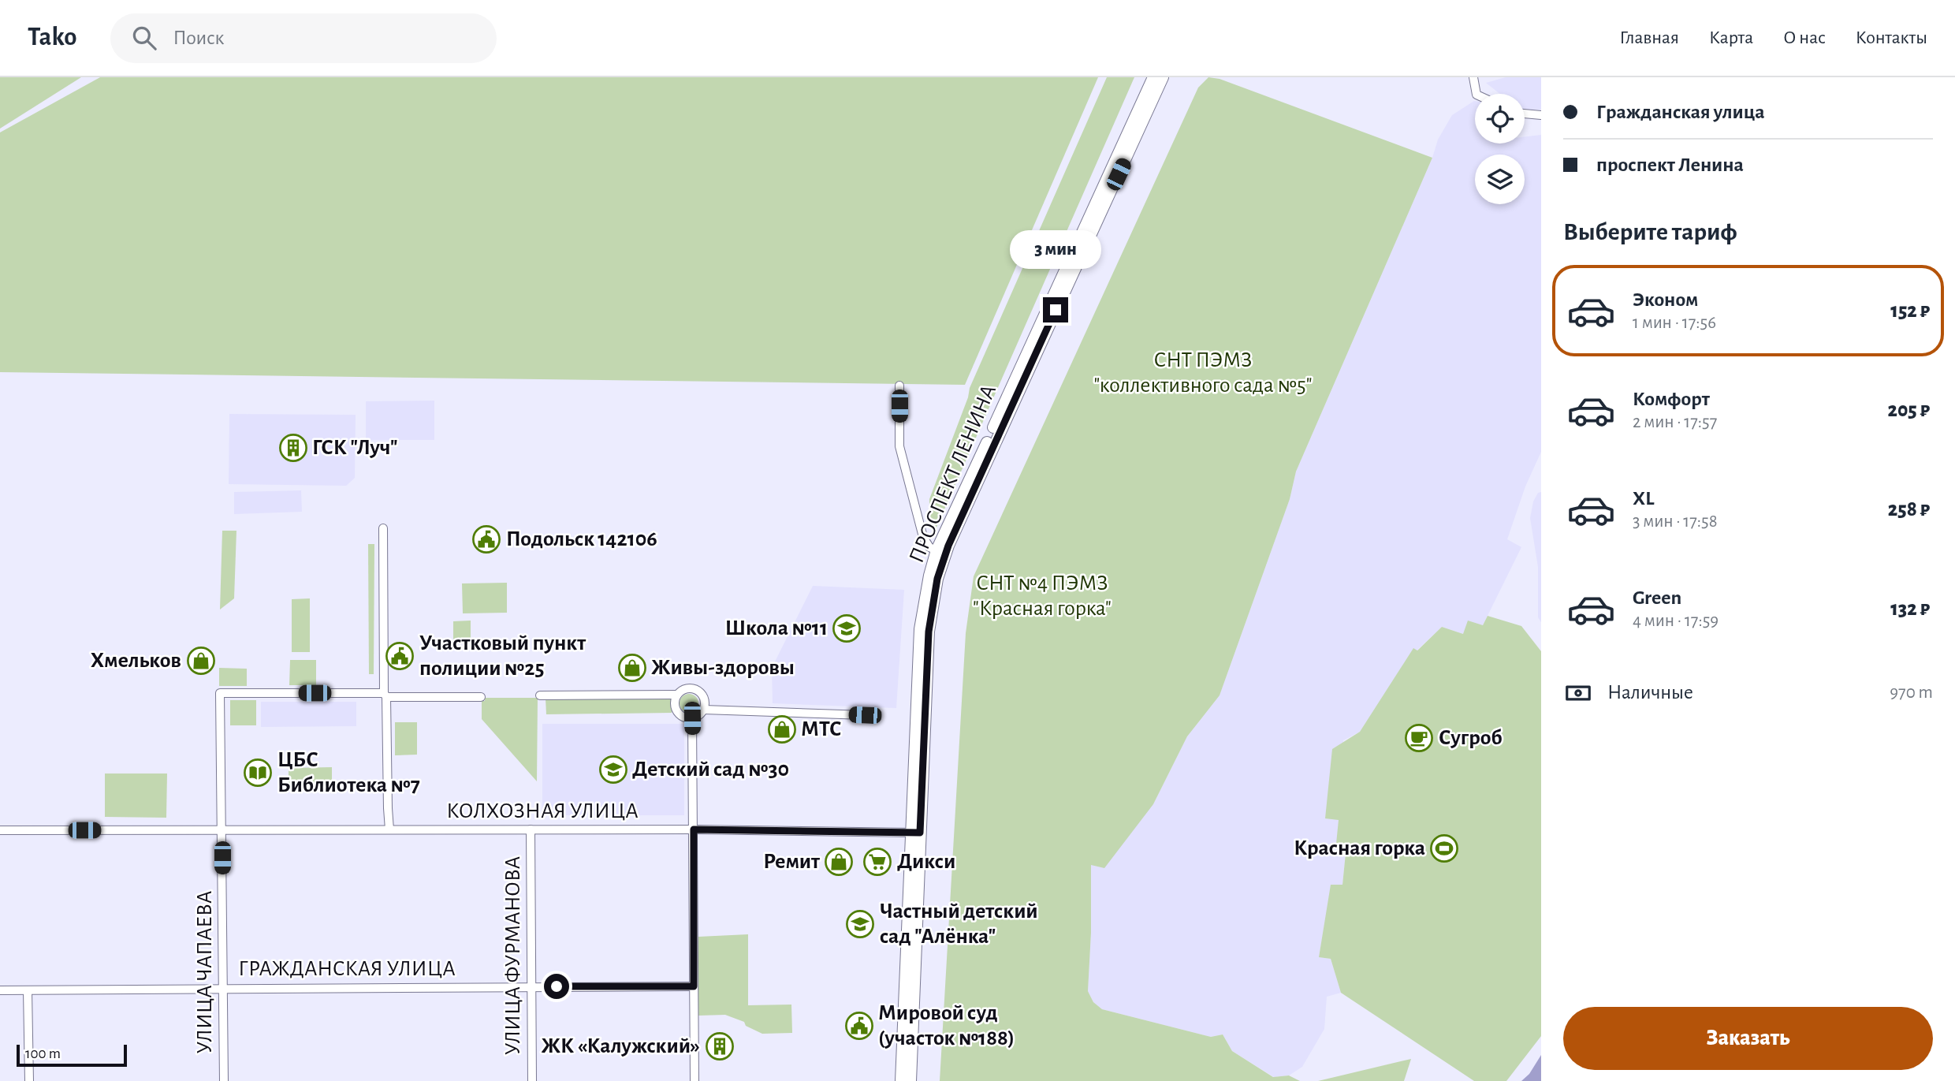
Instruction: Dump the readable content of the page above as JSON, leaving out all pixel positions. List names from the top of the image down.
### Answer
{
  "streets": {
    "main road": ["ПРОСПЕКТ ЛЕНИНА"],
    "street": [
      "КОЛХОЗНАЯ УЛИЦА",
      "УЛИЦА ФУРМАНОВА",
      "ГРАЖДАНСКАЯ УЛИЦА",
      "УЛИЦА ЧАПАЕВА"
    ]
  },
  "crossings": [
    ["ПРОСПЕКТ ЛЕНИНА", "КОЛХОЗНАЯ УЛИЦА"],
    ["КОЛХОЗНАЯ УЛИЦА", "УЛИЦА ФУРМАНОВА"],
    ["КОЛХОЗНАЯ УЛИЦА", "УЛИЦА ЧАПАЕВА"],
    ["УЛИЦА ФУРМАНОВА", "ГРАЖДАНСКАЯ УЛИЦА"],
    ["ГРАЖДАНСКАЯ УЛИЦА", "УЛИЦА ЧАПАЕВА"]
  ],
  "parks": ["СНТ ПЭМЗ \"коллективного сада №5\"", "СНТ №4 ПЭМЗ \"Красная горка\""],
  "places": {
    "building": ["ГСК \"Луч\"", "ЖК «Калужский»"],
    "public building": ["Подольск 142106", "Участковый пункт полиции №25", "Мировой суд (участок №188)"],
    "school or university": ["Школа №11", "Детский сад №30", "Частный детский сад \"Алёнка\""],
    "shop": [
      "Хмельков",
      "Живы-здоровы",
      "МТС",
      "Ремит"
    ],
    "cafe": ["Сугроб"],
    "library": ["ЦБС Библиотека №7"],
    "sports": ["Красная горка"],
    "supermarket": ["Дикси"]
  },
  "scale_bar": "100 m",
  "page": {
    "header": "Tako",
    "search": "Поиск",
    "nav": [
      "Главная",
      "Карта",
      "О нас",
      "Контакты"
    ],
    "banner": ["Гражданская улица", "проспект Ленина"],
    "heading": "Выберите тариф",
    "bubble": "3 мин",
    "list": [
      {
        "name": "Эконом",
        "note": "1 мин · 17:56",
        "value": "152 ₽"
      },
      {
        "name": "Комфорт",
        "note": "2 мин · 17:57",
        "value": "205 ₽"
      },
      {
        "name": "XL",
        "note": "3 мин · 17:58",
        "value": "258 ₽"
      },
      {
        "name": "Green",
        "note": "4 мин · 17:59",
        "value": "132 ₽"
      }
    ],
    "pay": ["Наличные", "970 m"],
    "buttons": "Заказать",
    "scale": "100 m"
  }
}
